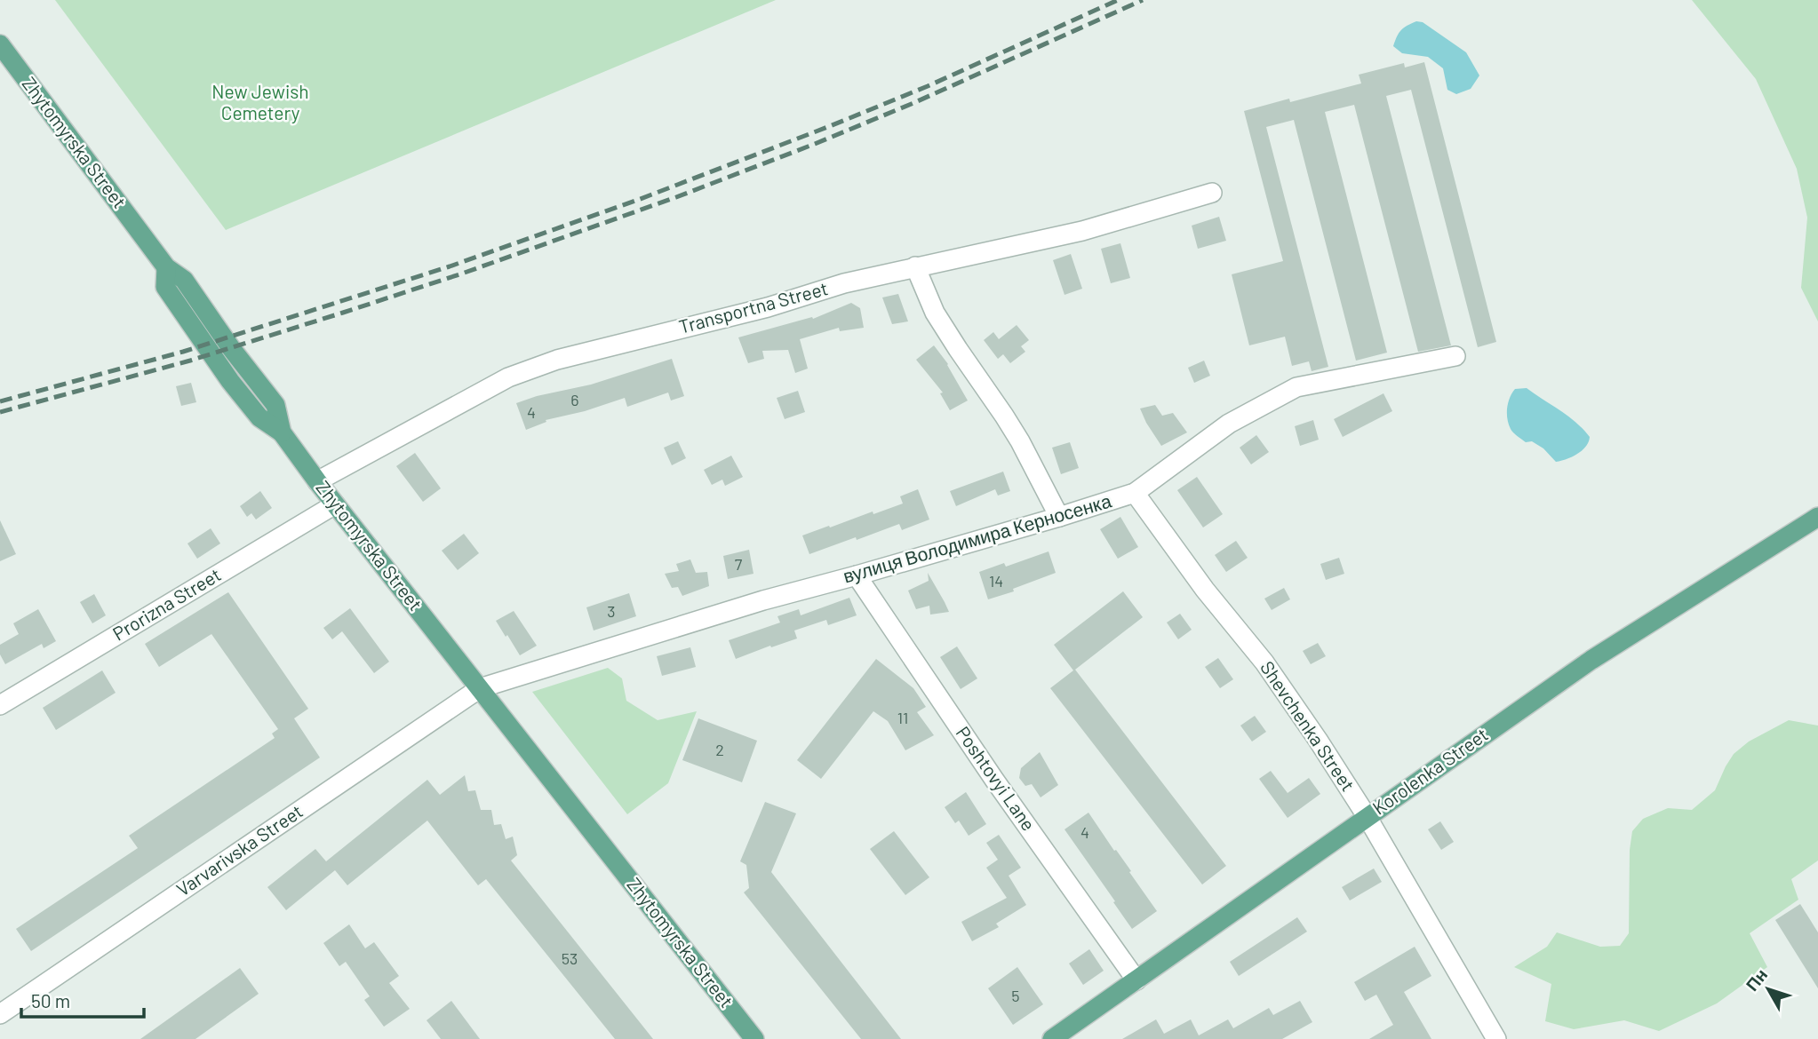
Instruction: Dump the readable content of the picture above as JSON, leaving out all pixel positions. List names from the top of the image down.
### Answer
{
  "streets": {
    "main road": ["Zhytomyrska Street", "Korolenka Street"],
    "street": [
      "Transportna Street",
      "вулиця Володимира Керносенка",
      "Prorizna Street",
      "Shevchenka Street",
      "Poshtovyi Lane",
      "Varvarivska Street"
    ]
  },
  "crossings": [
    ["Zhytomyrska Street", "Transportna Street"],
    ["Zhytomyrska Street", "вулиця Володимира Керносенка"],
    ["Zhytomyrska Street", "Prorizna Street"],
    ["Zhytomyrska Street", "Varvarivska Street"],
    ["вулиця Володимира Керносенка", "Shevchenka Street"],
    ["вулиця Володимира Керносенка", "Poshtovyi Lane"],
    ["вулиця Володимира Керносенка", "Varvarivska Street"],
    ["Shevchenka Street", "Korolenka Street"],
    ["Korolenka Street", "Poshtovyi Lane"]
  ],
  "parks": ["New Jewish Cemetery"],
  "house_numbers": [
    "6",
    "4",
    "7",
    "14",
    "3",
    "11",
    "2",
    "4",
    "53",
    "5"
  ],
  "scale_bar": "50 m",
  "north": "top left"
}
